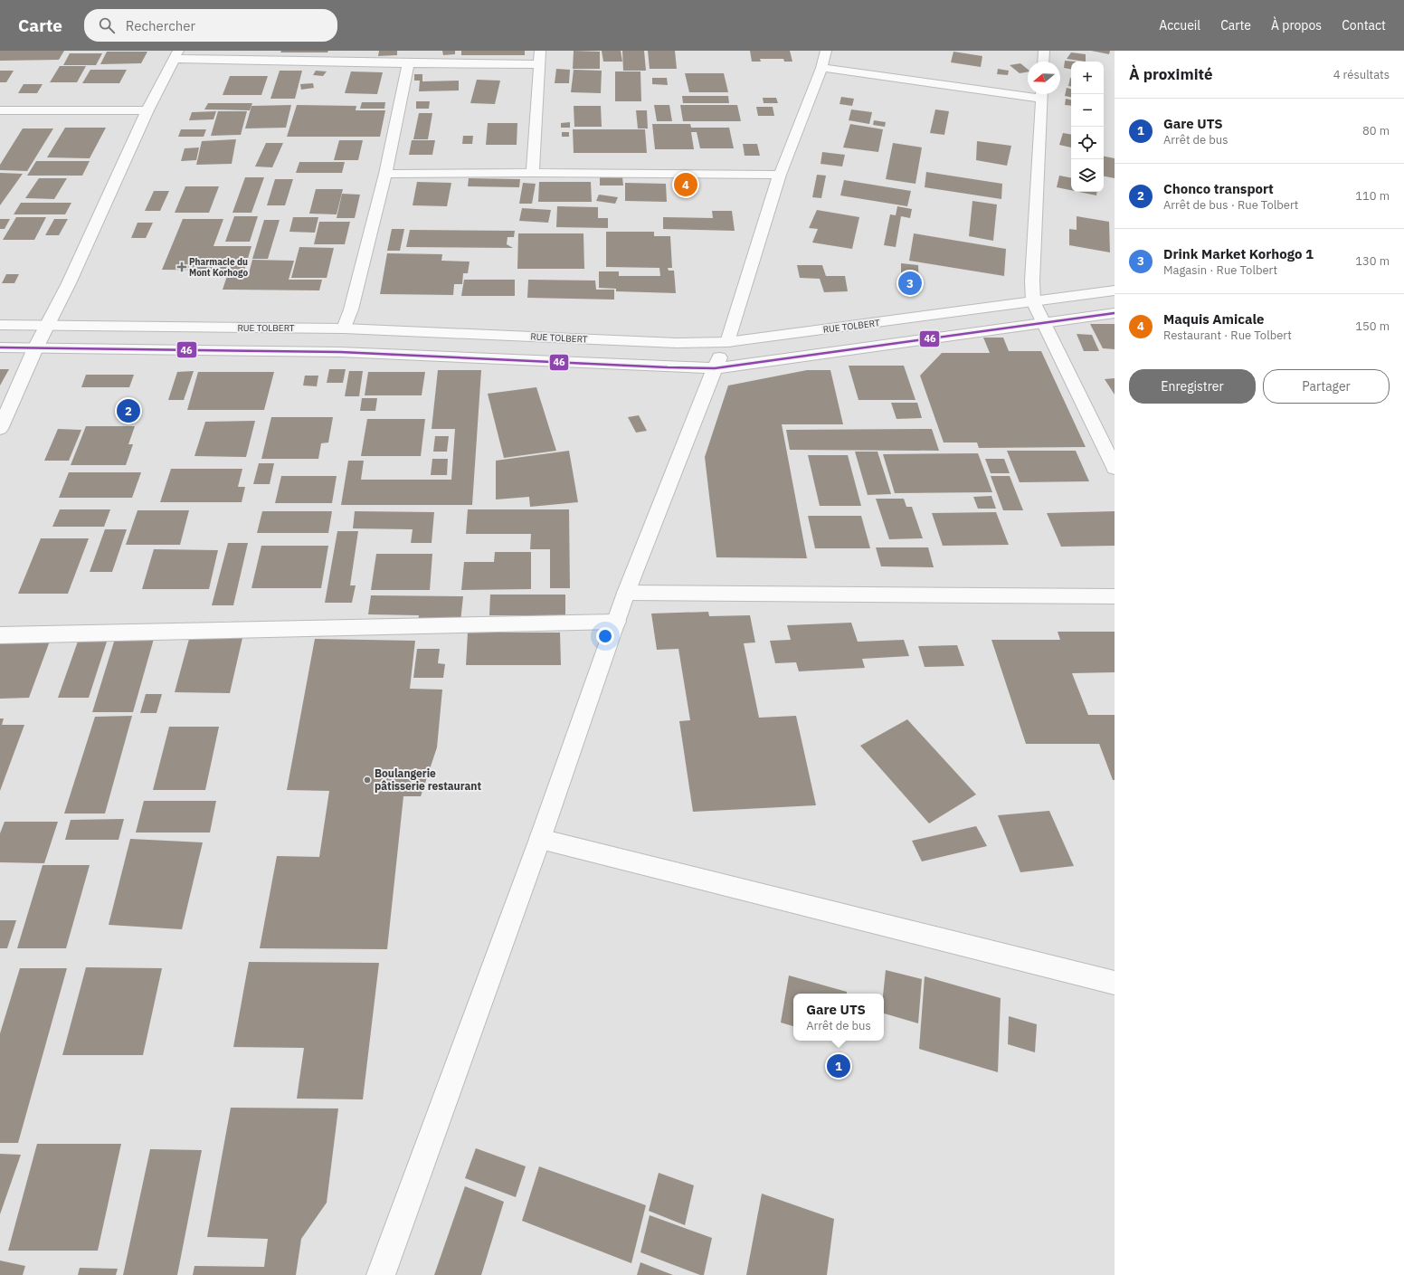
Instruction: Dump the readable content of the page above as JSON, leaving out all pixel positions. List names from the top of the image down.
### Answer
{
  "streets": {
    "street": ["RUE TOLBERT"]
  },
  "places": {
    "health": ["Pharmacie du Mont Korhogo"],
    "other": ["Boulangerie pâtisserie restaurant"]
  },
  "lines": ["transit line 46"],
  "north": "left",
  "page": {
    "header": "Carte",
    "search": "Rechercher",
    "nav": [
      "Accueil",
      "Carte",
      "À propos",
      "Contact"
    ],
    "heading": ["À proximité", "4 résultats"],
    "map_buttons": ["+", "−"],
    "list": [
      {
        "mark": "1",
        "name": "Gare UTS",
        "note": "Arrêt de bus",
        "value": "80 m"
      },
      {
        "mark": "2",
        "name": "Chonco transport",
        "note": "Arrêt de bus · Rue Tolbert",
        "value": "110 m"
      },
      {
        "mark": "3",
        "name": "Drink Market Korhogo 1",
        "note": "Magasin · Rue Tolbert",
        "value": "130 m"
      },
      {
        "mark": "4",
        "name": "Maquis Amicale",
        "note": "Restaurant · Rue Tolbert",
        "value": "150 m"
      }
    ],
    "pins": [
      "4",
      "3",
      "2",
      "1"
    ],
    "buttons": ["Enregistrer", "Partager"],
    "popup": ["Gare UTS", "Arrêt de bus"]
  }
}
